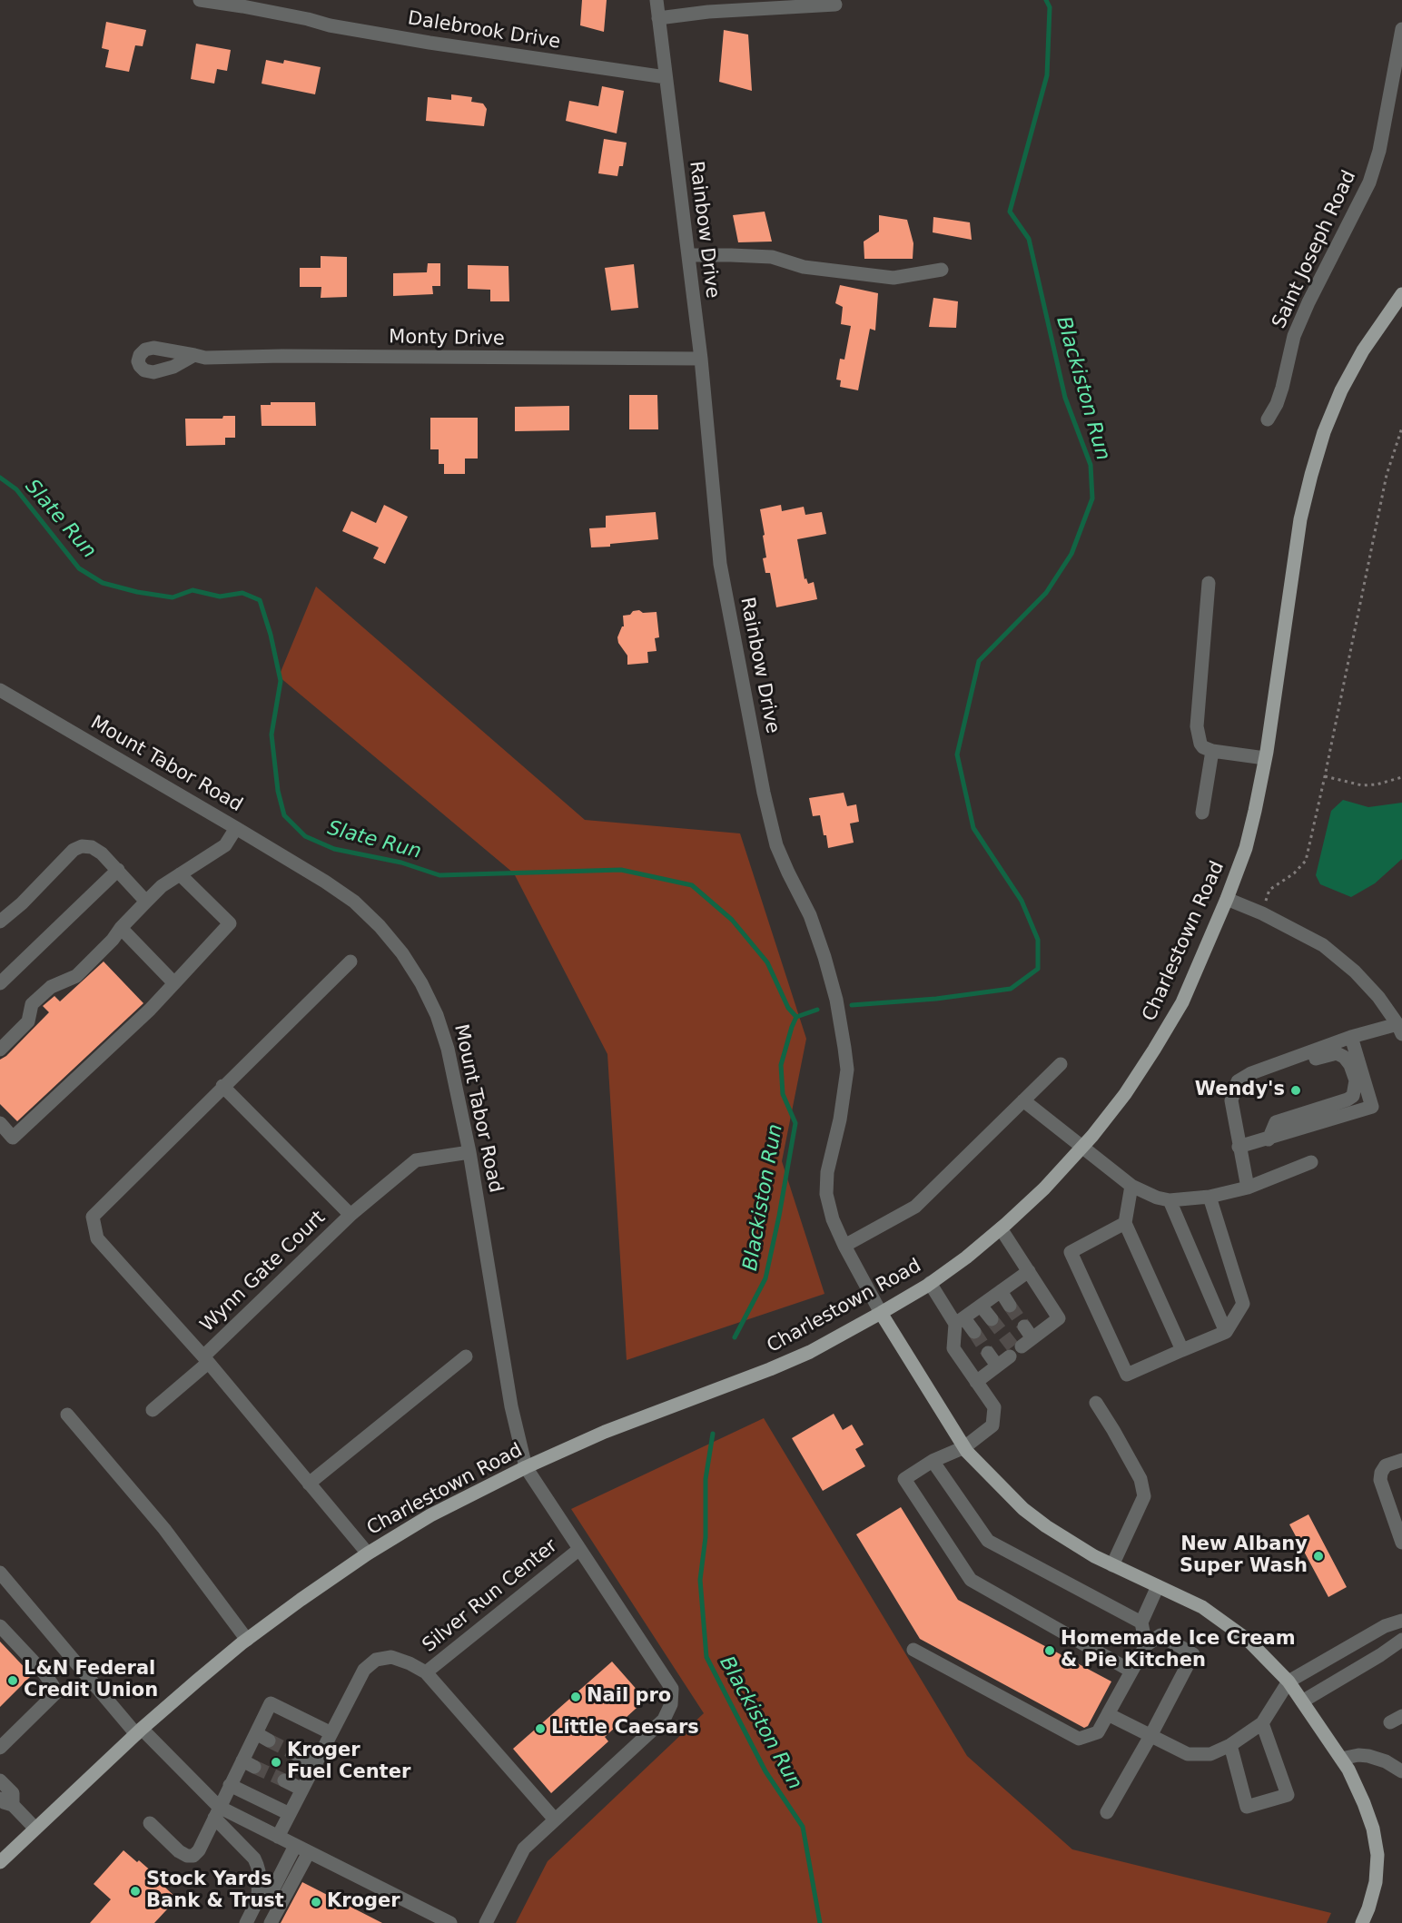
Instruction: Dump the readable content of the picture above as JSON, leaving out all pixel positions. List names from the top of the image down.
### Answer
{
  "streets": {
    "main road": ["Charlestown Road"],
    "street": [
      "Dalebrook Drive",
      "Rainbow Drive",
      "Saint Joseph Road",
      "Monty Drive",
      "Mount Tabor Road",
      "Wynn Gate Court",
      "Silver Run Center"
    ]
  },
  "crossings": [
    ["Dalebrook Drive", "Rainbow Drive"],
    ["Rainbow Drive", "Monty Drive"],
    ["Rainbow Drive", "Charlestown Road"],
    ["Mount Tabor Road", "Charlestown Road"],
    ["Mount Tabor Road", "Wynn Gate Court"],
    ["Mount Tabor Road", "Silver Run Center"],
    ["Charlestown Road", "Wynn Gate Court"],
    ["Charlestown Road", "Silver Run Center"]
  ],
  "water": ["Blackiston Run", "Slate Run"],
  "places": [
    "Wendy's",
    "New Albany Super Wash",
    "Homemade Ice Cream & Pie Kitchen",
    "L&N Federal Credit Union",
    "Nail pro",
    "Little Caesars",
    "Kroger Fuel Center",
    "Stock Yards Bank & Trust",
    "Kroger"
  ]
}
